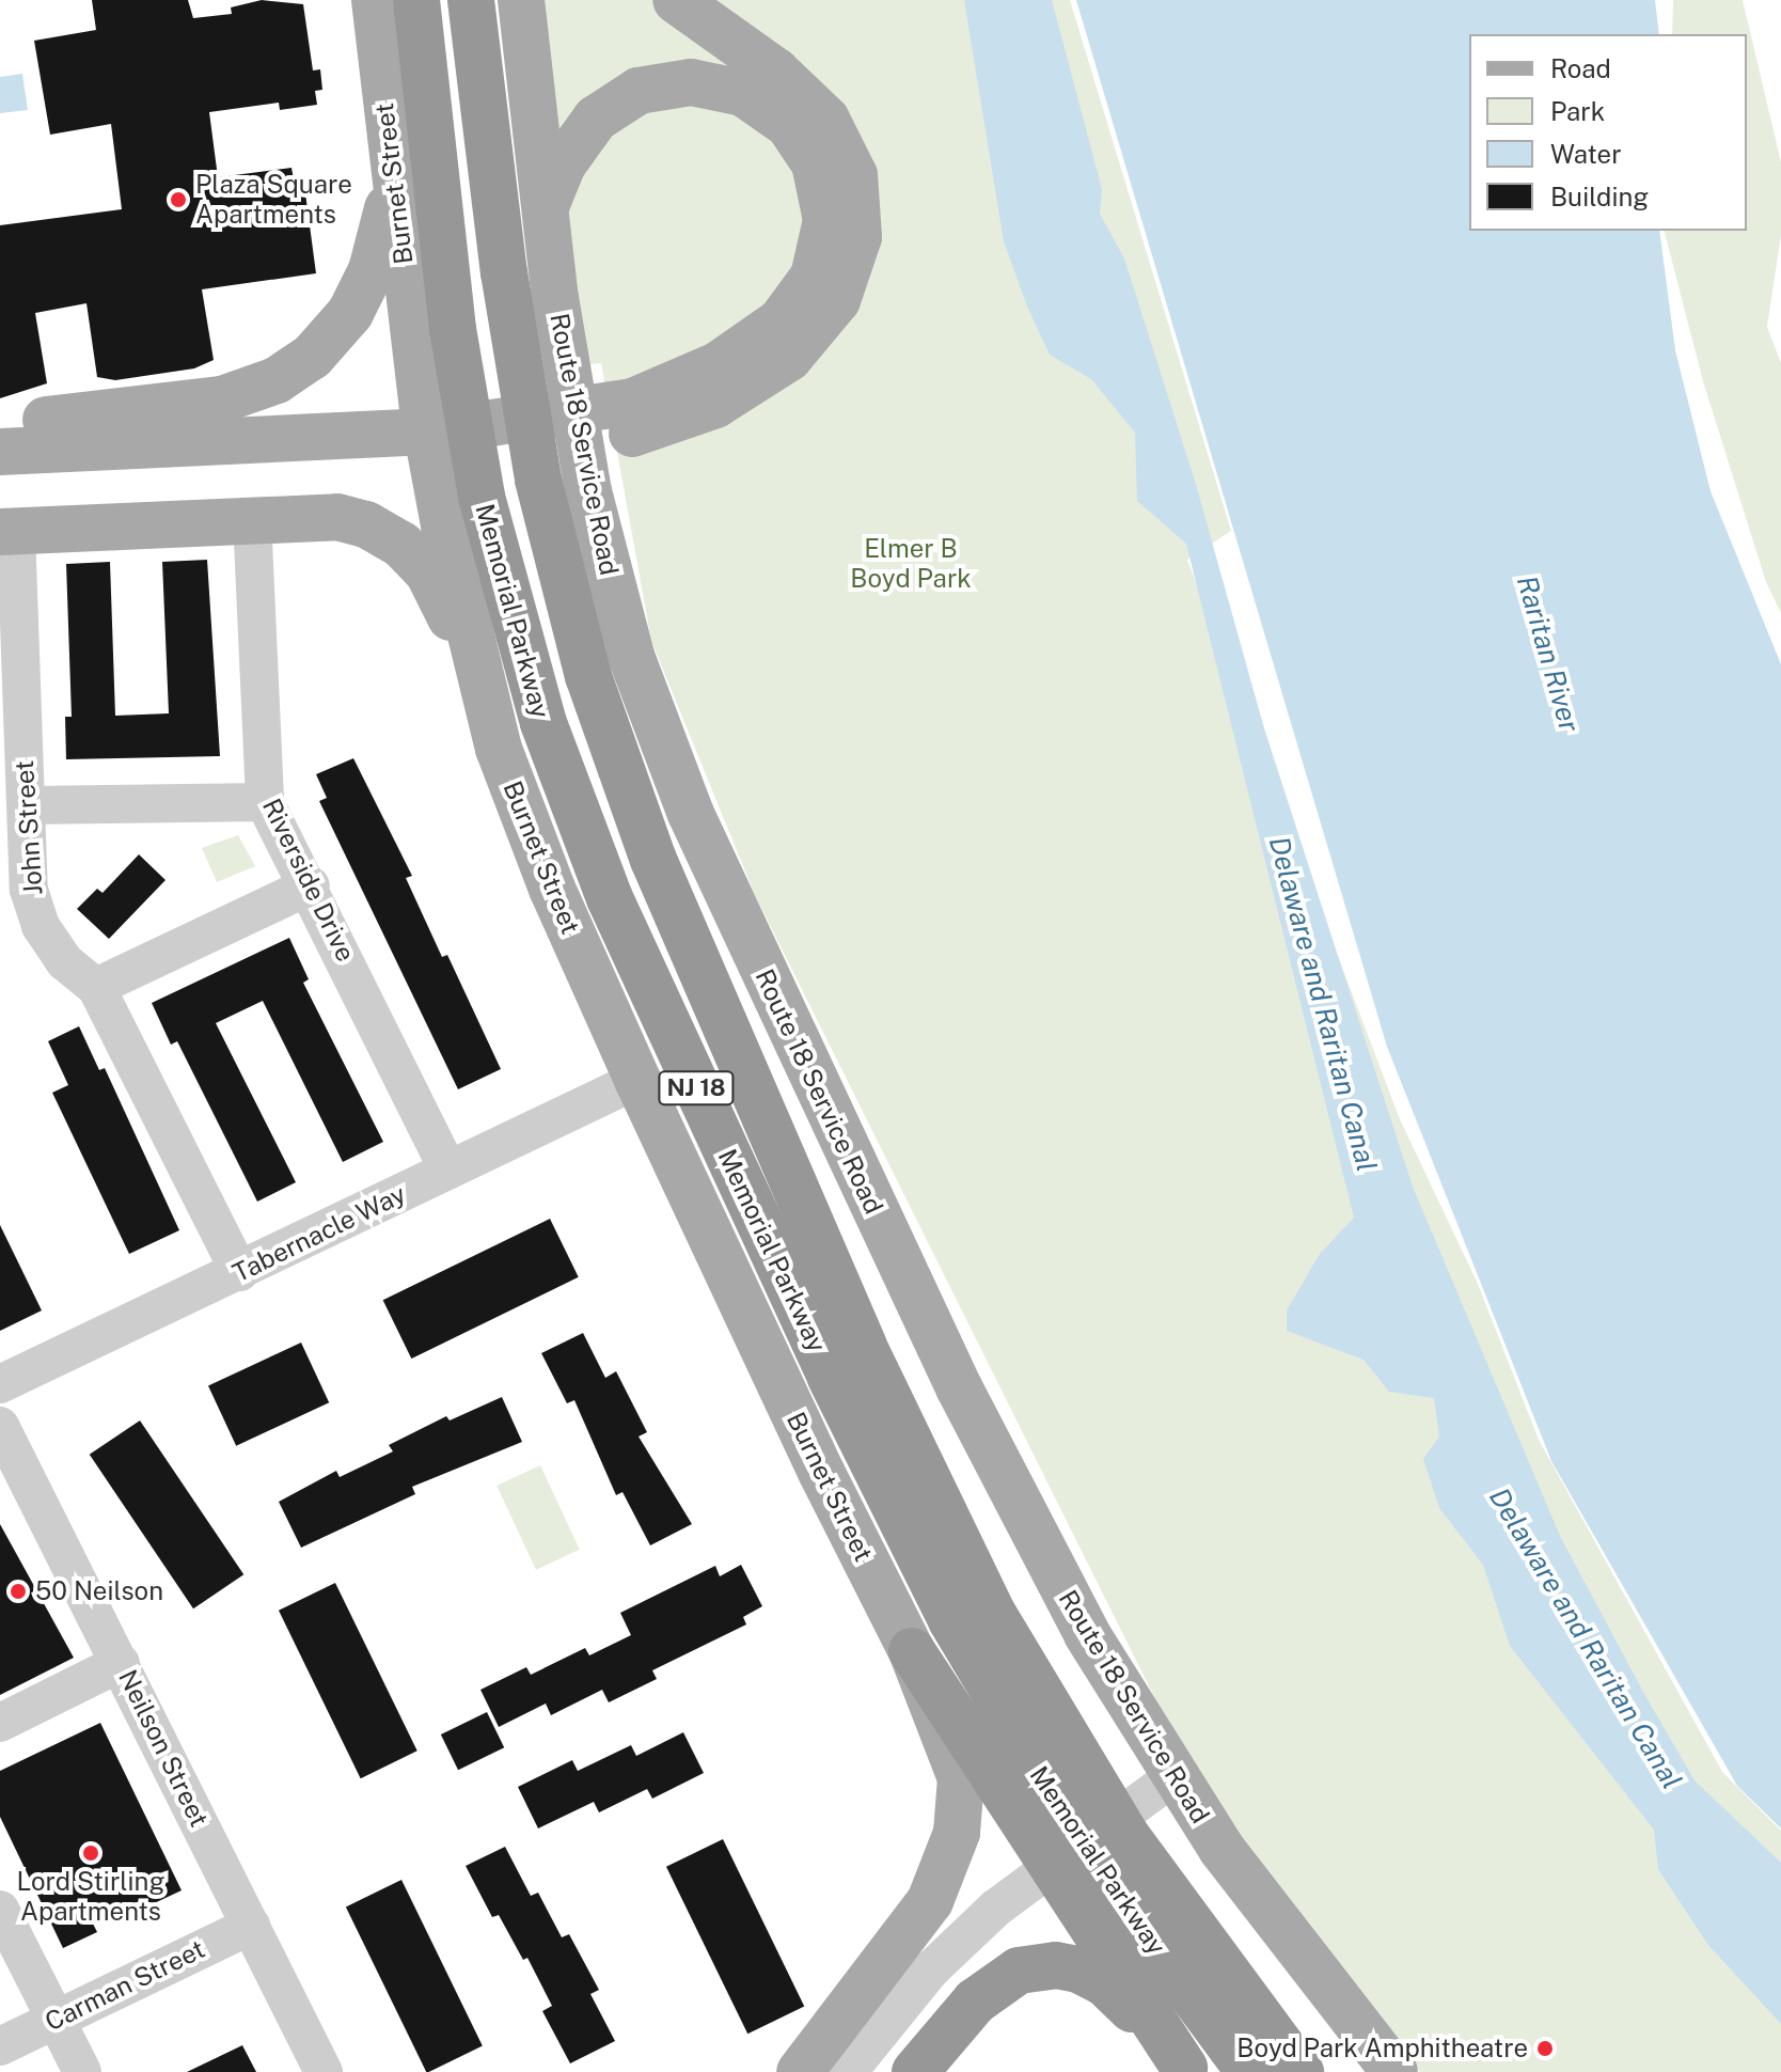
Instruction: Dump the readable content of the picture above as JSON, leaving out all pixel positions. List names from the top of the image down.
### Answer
{
  "streets": {
    "highway": ["Memorial Parkway", "NJ 18"],
    "main road": ["Burnet Street", "Route 18 Service Road"],
    "street": [
      "John Street",
      "Riverside Drive",
      "Tabernacle Way",
      "Neilson Street",
      "Carman Street"
    ]
  },
  "crossings": [
    ["Burnet Street", "Tabernacle Way"],
    ["John Street", "Tabernacle Way"],
    ["Riverside Drive", "Tabernacle Way"],
    ["Neilson Street", "Carman Street"]
  ],
  "water": ["Raritan River", "Delaware and Raritan Canal"],
  "parks": ["Elmer B Boyd Park"],
  "places": [
    "Plaza Square Apartments",
    "50 Neilson",
    "Lord Stirling Apartments",
    "Boyd Park Amphitheatre"
  ],
  "legend": [
    "Road",
    "Park",
    "Water",
    "Building"
  ]
}
